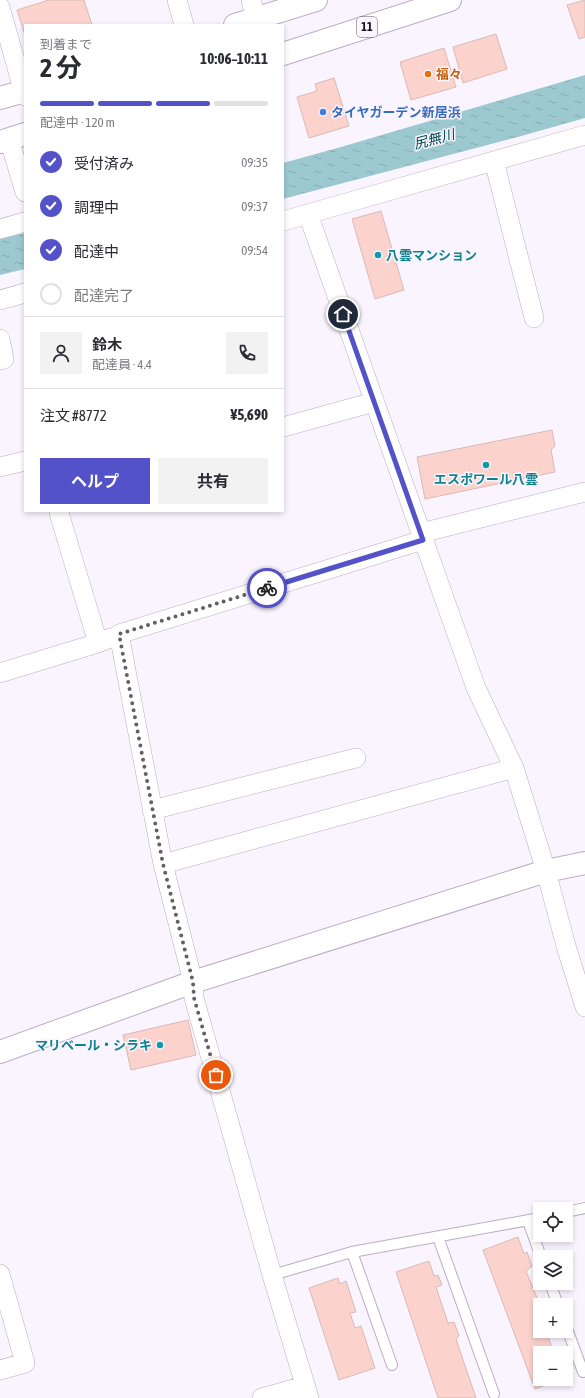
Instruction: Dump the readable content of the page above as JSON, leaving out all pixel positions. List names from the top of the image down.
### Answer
{
  "streets": {
    "street": ["11"]
  },
  "water": ["尻無川"],
  "places": [
    "福々",
    "タイヤガーデン新居浜",
    "八雲マンション",
    "エスポワール八雲",
    "マリベール・シラキ"
  ],
  "page": {
    "heading": ["2 分", "到着まで", "10:06–10:11"],
    "panel": [
      "鈴木",
      "配達員 · 4.4",
      "注文 #8772",
      "¥5,690"
    ],
    "bar": "配達中 · 120 m",
    "list": [
      ["受付済み", "09:35"],
      ["調理中", "09:37"],
      ["配達中", "09:54"],
      "配達完了"
    ],
    "buttons": ["ヘルプ", "共有"],
    "map_buttons": ["+", "−"]
  }
}
